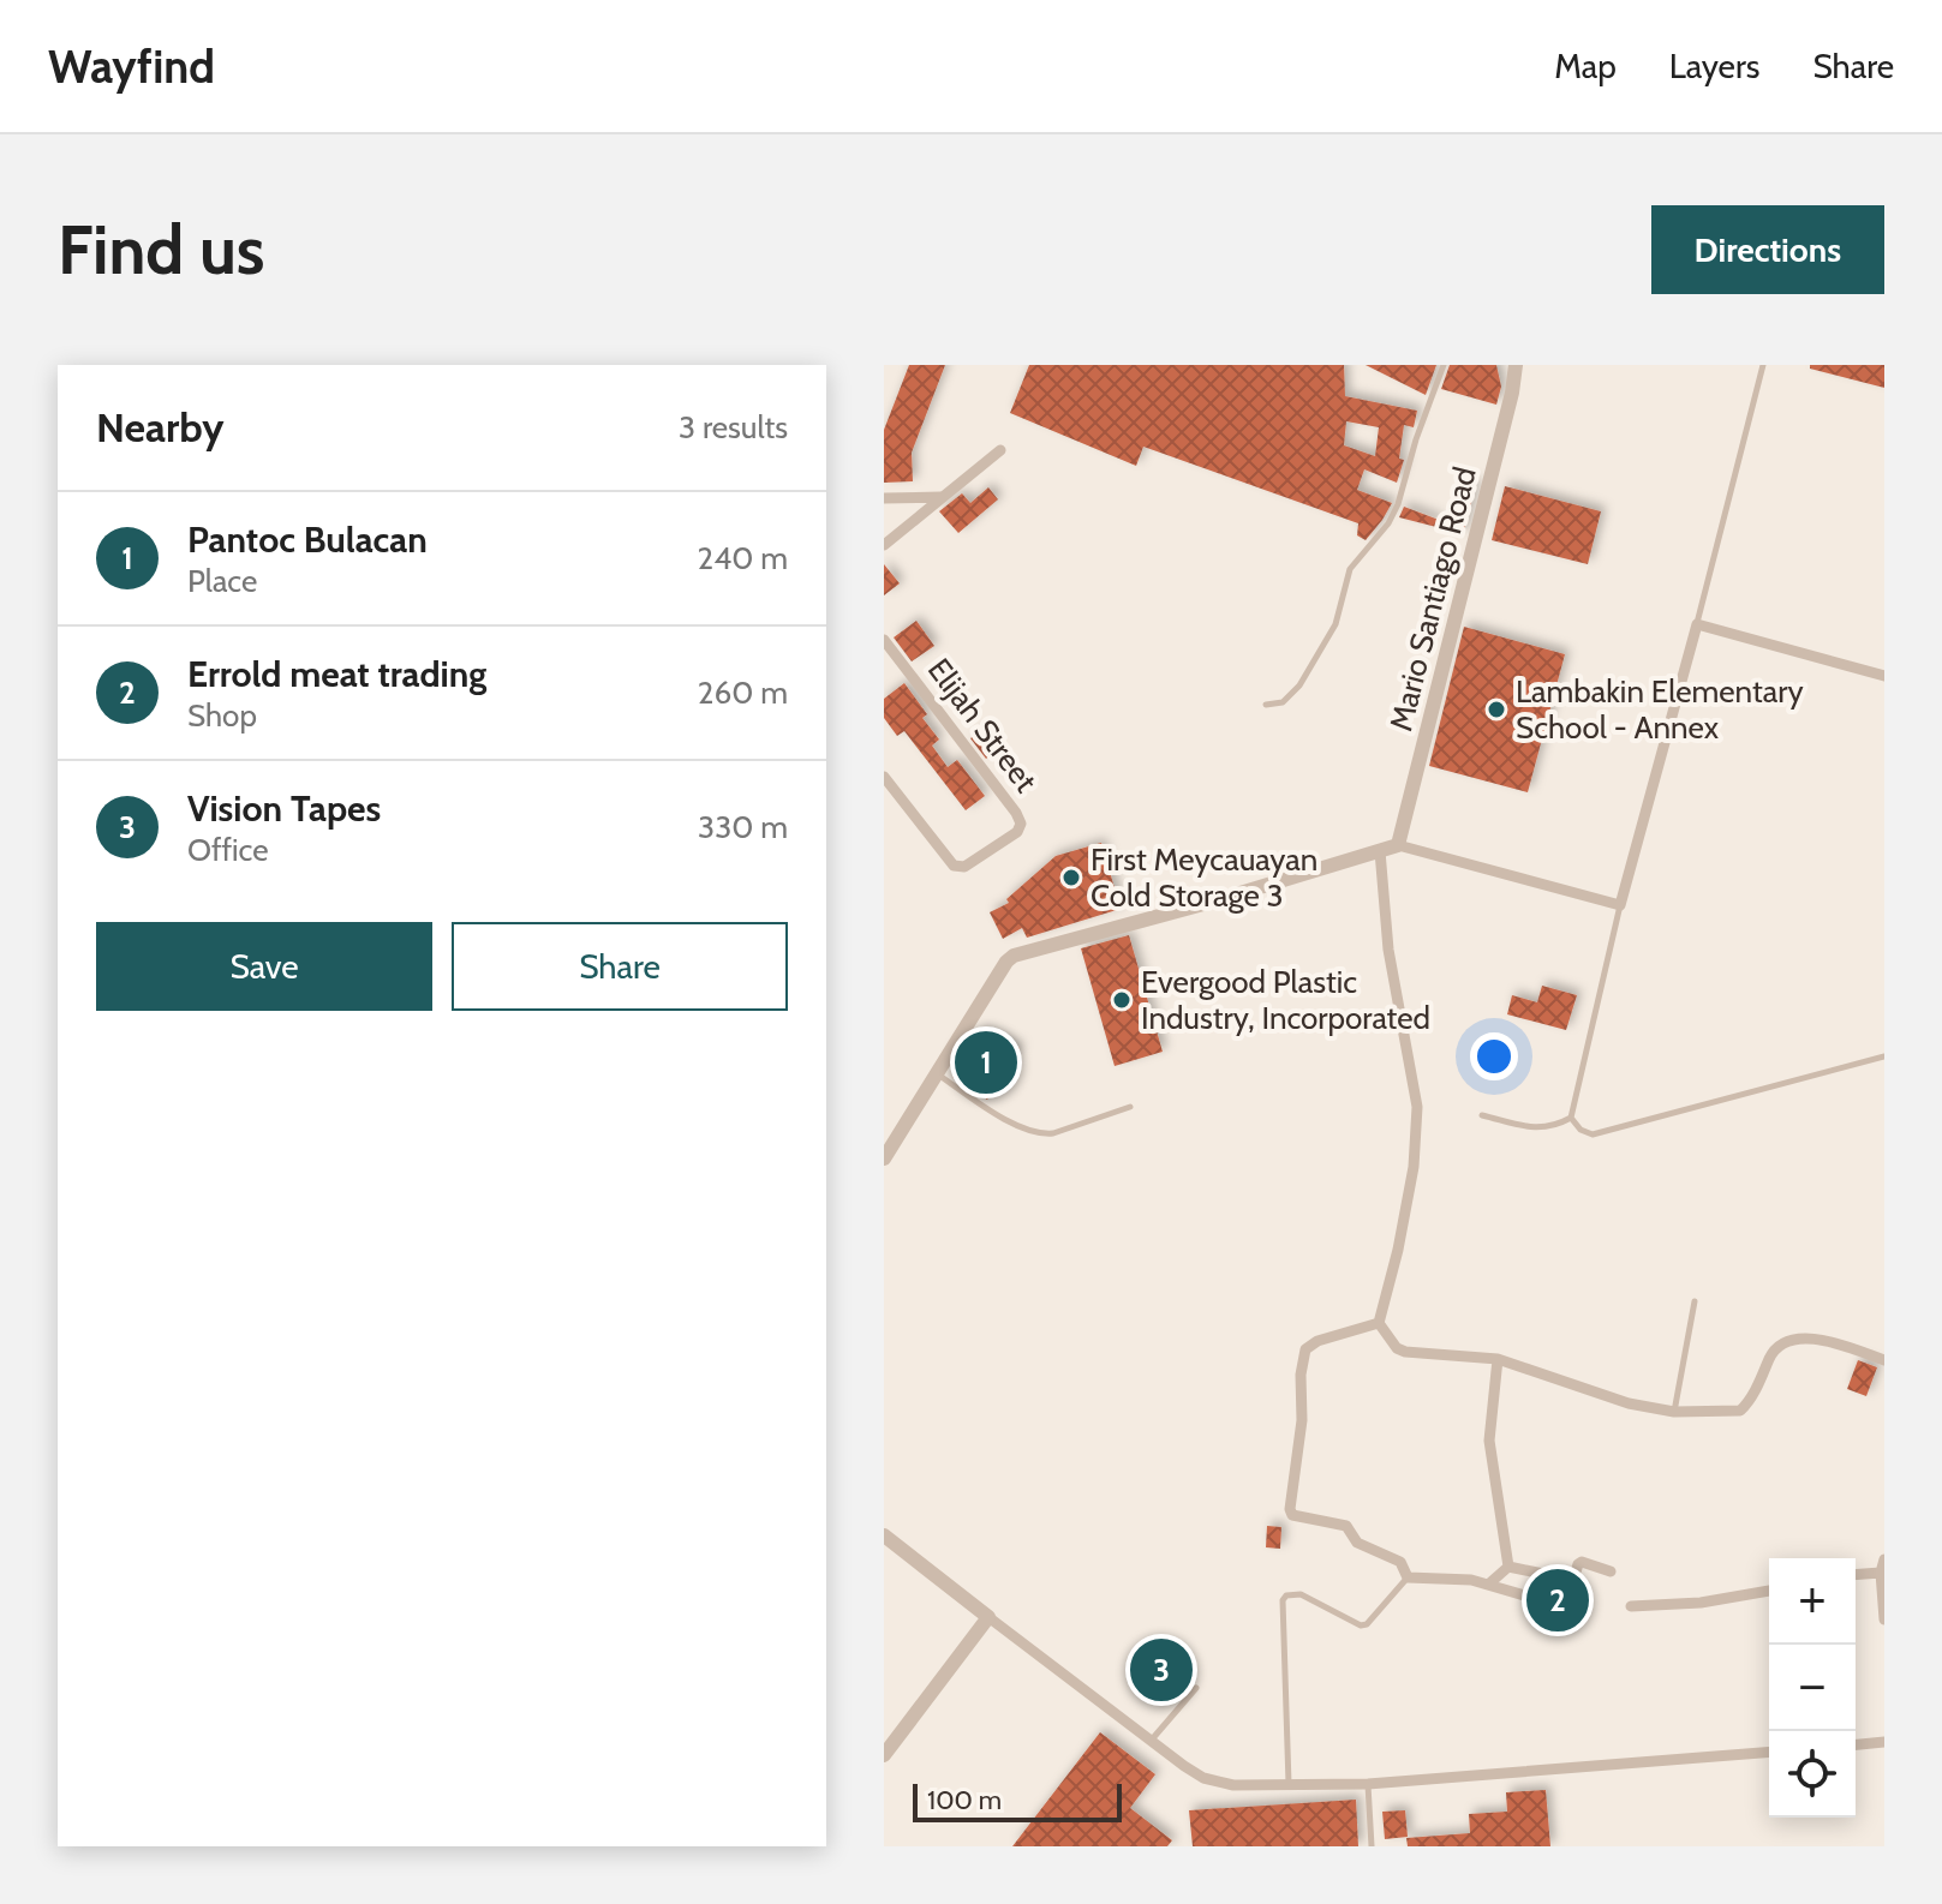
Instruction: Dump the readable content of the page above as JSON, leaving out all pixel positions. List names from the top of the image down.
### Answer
{
  "streets": {
    "street": ["Mario Santiago Road", "Elijah Street"]
  },
  "places": ["Lambakin Elementary School - Annex", "First Meycauayan Cold Storage 3", "Evergood Plastic Industry, Incorporated"],
  "scale_bar": "100 m",
  "page": {
    "header": "Wayfind",
    "nav": ["Map", "Layers", "Share"],
    "buttons": [
      "Directions",
      ["Save", "Share"]
    ],
    "title": "Find us",
    "heading": ["Nearby", "3 results"],
    "list": [
      {
        "mark": "1",
        "name": "Pantoc Bulacan",
        "note": "Place",
        "value": "240 m"
      },
      {
        "mark": "2",
        "name": "Errold meat trading",
        "note": "Shop",
        "value": "260 m"
      },
      {
        "mark": "3",
        "name": "Vision Tapes",
        "note": "Office",
        "value": "330 m"
      }
    ],
    "pins": ["1", "2", "3"],
    "map_buttons": ["+", "−"],
    "scale": "100 m"
  }
}
